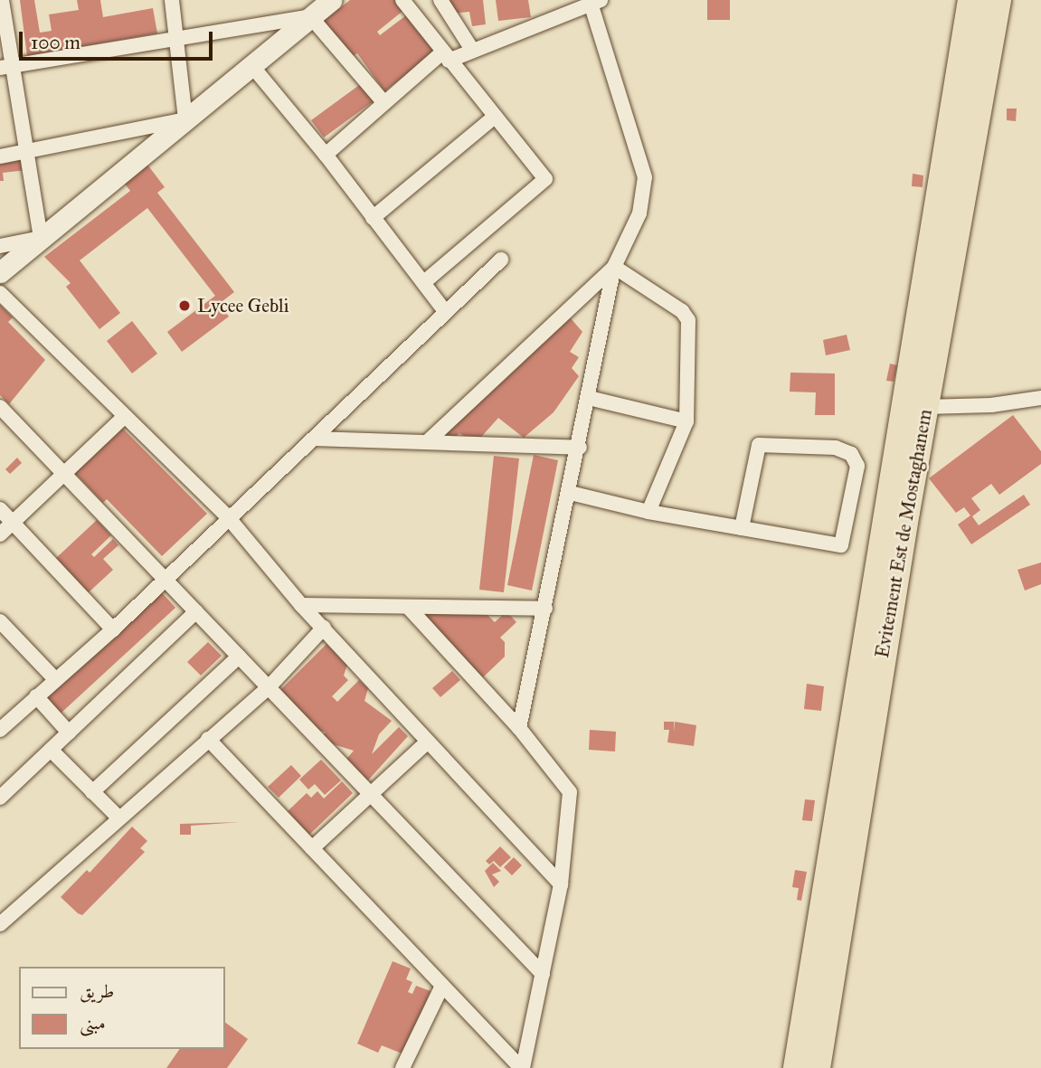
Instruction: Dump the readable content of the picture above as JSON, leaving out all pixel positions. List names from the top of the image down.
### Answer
{
  "streets": {
    "highway": ["Evitement Est de Mostaghanem"]
  },
  "places": ["Lycee Gebli"],
  "legend": ["طريق", "مبنى"],
  "scale_bar": "100 m"
}
